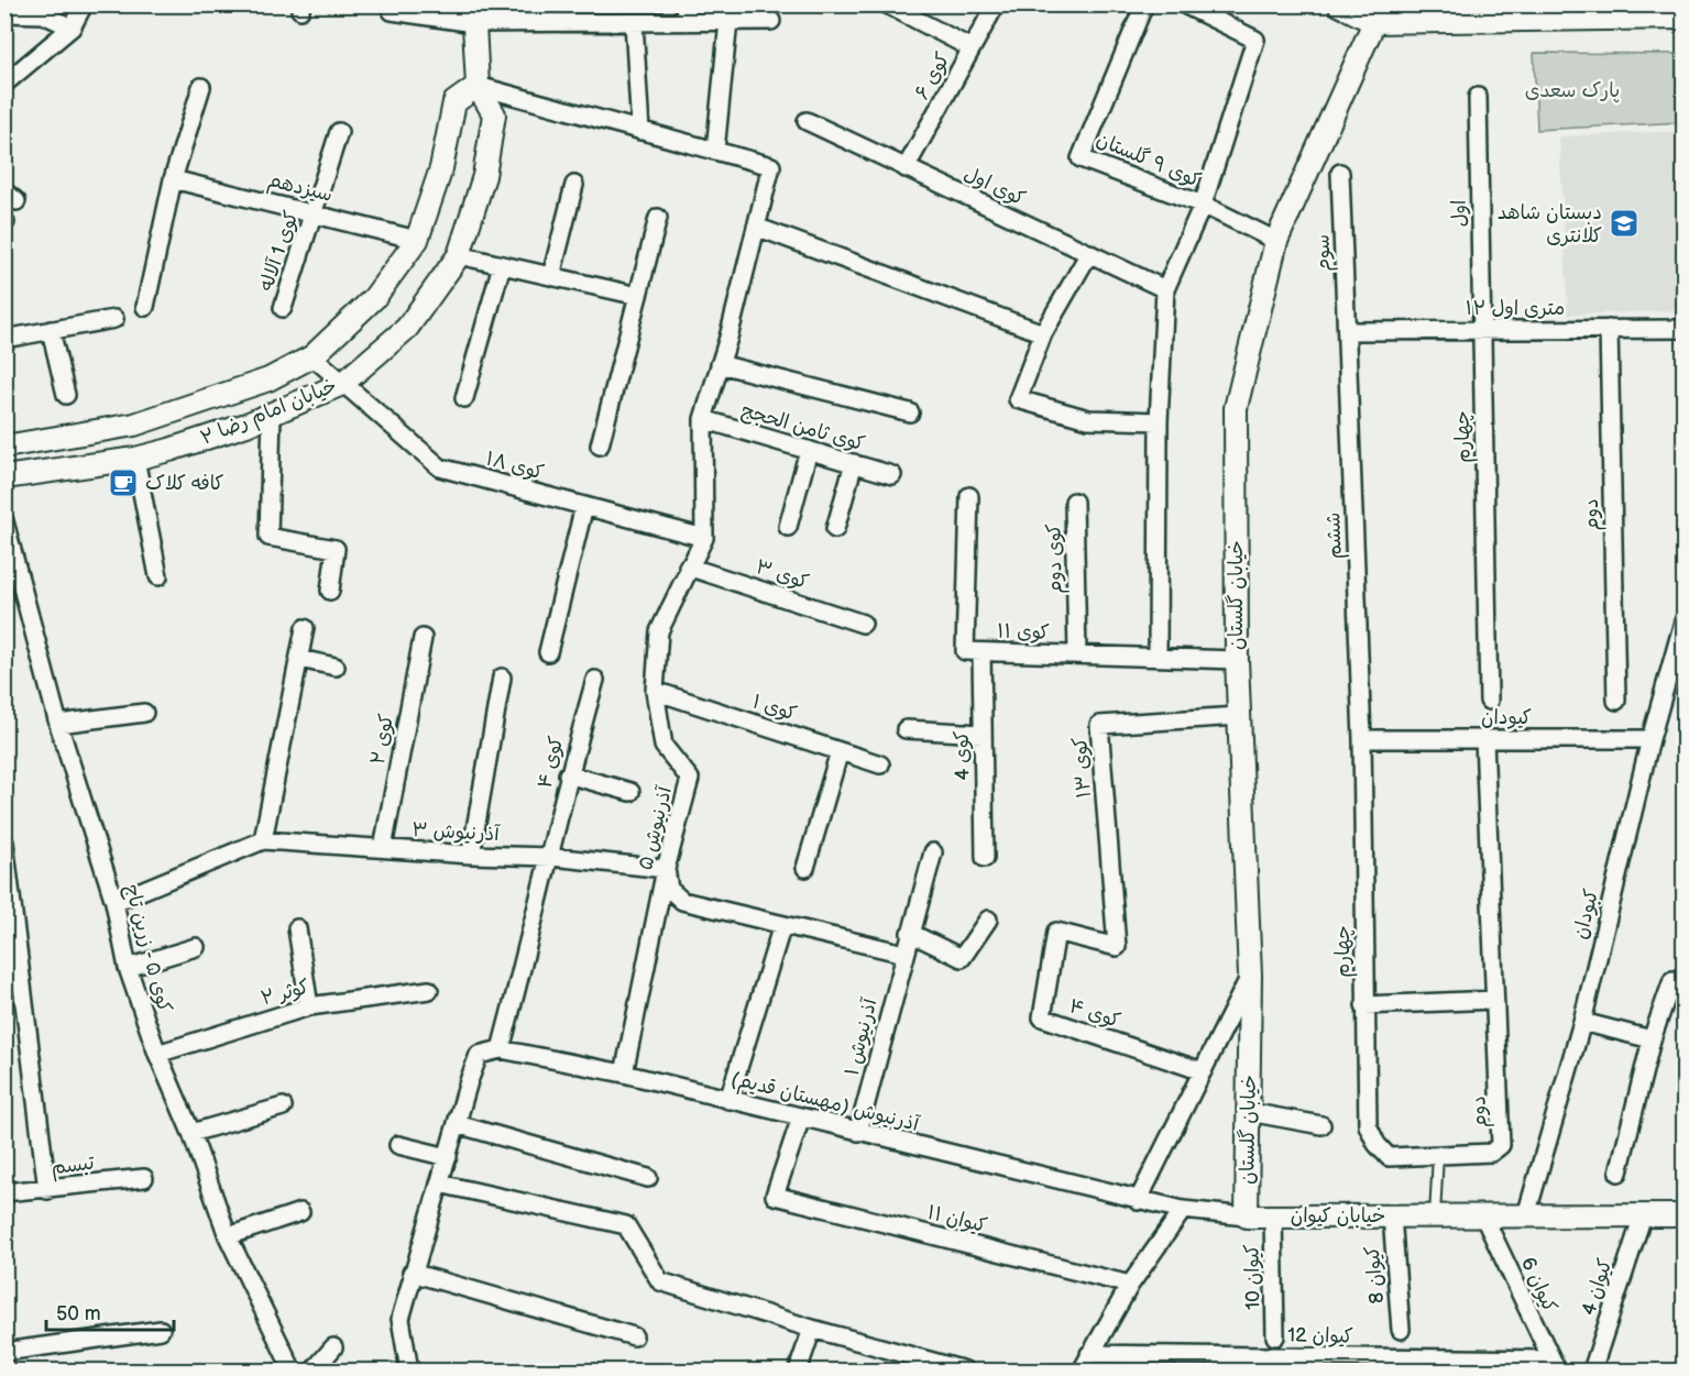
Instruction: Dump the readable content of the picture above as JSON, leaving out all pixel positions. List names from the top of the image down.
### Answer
{
  "streets": {
    "street": [
      "کوی ۶",
      "کوی ۹ گلستان",
      "کوی اول",
      "سیزدهم",
      "اول",
      "کوی 1 آلاله",
      "سوم",
      "۱۲ متری اول",
      "خیابان امام رضا ۲",
      "کوی ثامن الحجج",
      "چهارم",
      "کوی ۱۸",
      "دوم",
      "ششم",
      "کوی دوم",
      "کوی ۳",
      "خیابان گلستان",
      "کوی ۱۱",
      "کوی ۱",
      "کیودان",
      "کوی ۲",
      "کوی 4",
      "کوی ۴",
      "کوی ۱۳",
      "آذرنیوش ۵",
      "آذرنیوش ۳",
      "کبودان",
      "کوی ۵ - زرین تاج",
      "کوثر ۲",
      "آذرنیوش ۱",
      "آذرنیوش (مهستان قدیم)",
      "تبسم",
      "خیابان کیوان",
      "کیوان ۱۱",
      "کیوان 8",
      "کیوان 10",
      "کیوان 6",
      "کیوان 4",
      "کیوان 12"
    ]
  },
  "crossings": [
    ["کوی ۶", "کوی اول"],
    ["کوی ۹ گلستان", "کوی اول"],
    ["کوی ۹ گلستان", "خیابان گلستان"],
    ["سیزدهم", "کوی 1 آلاله"],
    ["سیزدهم", "خیابان امام رضا ۲"],
    ["اول", "۱۲ متری اول"],
    ["اول", "چهارم"],
    ["سوم", "۱۲ متری اول"],
    ["سوم", "ششم"],
    ["۱۲ متری اول", "چهارم"],
    ["۱۲ متری اول", "دوم"],
    ["۱۲ متری اول", "ششم"],
    ["خیابان امام رضا ۲", "کوی ۱۸"],
    ["چهارم", "دوم"],
    ["چهارم", "ششم"],
    ["چهارم", "کیودان"],
    ["کوی ۱۸", "آذرنیوش ۵"],
    ["دوم", "کیودان"],
    ["ششم", "کیودان"],
    ["کوی دوم", "کوی ۱۱"],
    ["کوی ۳", "آذرنیوش ۵"],
    ["خیابان گلستان", "کوی ۱۱"],
    ["خیابان گلستان", "کوی ۱۳"],
    ["خیابان گلستان", "خیابان کیوان"],
    ["کوی ۱۱", "کوی 4"],
    ["کوی ۱", "آذرنیوش ۵"],
    ["کیودان", "کبودان"],
    ["کوی ۲", "آذرنیوش ۳"],
    ["کوی ۴", "کوی ۱۳"],
    ["کوی ۴", "آذرنیوش ۳"],
    ["آذرنیوش ۵", "آذرنیوش ۳"],
    ["آذرنیوش ۵", "آذرنیوش (مهستان قدیم)"],
    ["آذرنیوش ۳", "کوی ۵ - زرین تاج"],
    ["کبودان", "خیابان کیوان"],
    ["کوی ۵ - زرین تاج", "کوثر ۲"],
    ["آذرنیوش ۱", "آذرنیوش (مهستان قدیم)"],
    ["آذرنیوش (مهستان قدیم)", "خیابان کیوان"],
    ["آذرنیوش (مهستان قدیم)", "کیوان ۱۱"],
    ["خیابان کیوان", "کیوان 8"],
    ["خیابان کیوان", "کیوان 10"],
    ["خیابان کیوان", "کیوان 6"],
    ["خیابان کیوان", "کیوان 4"],
    ["کیوان 6", "کیوان 12"]
  ],
  "parks": ["پارک سعدی"],
  "places": {
    "school or university": ["دبستان شاهد کلانتری"],
    "cafe": ["کافه کلاک"]
  },
  "scale_bar": "50 m"
}
